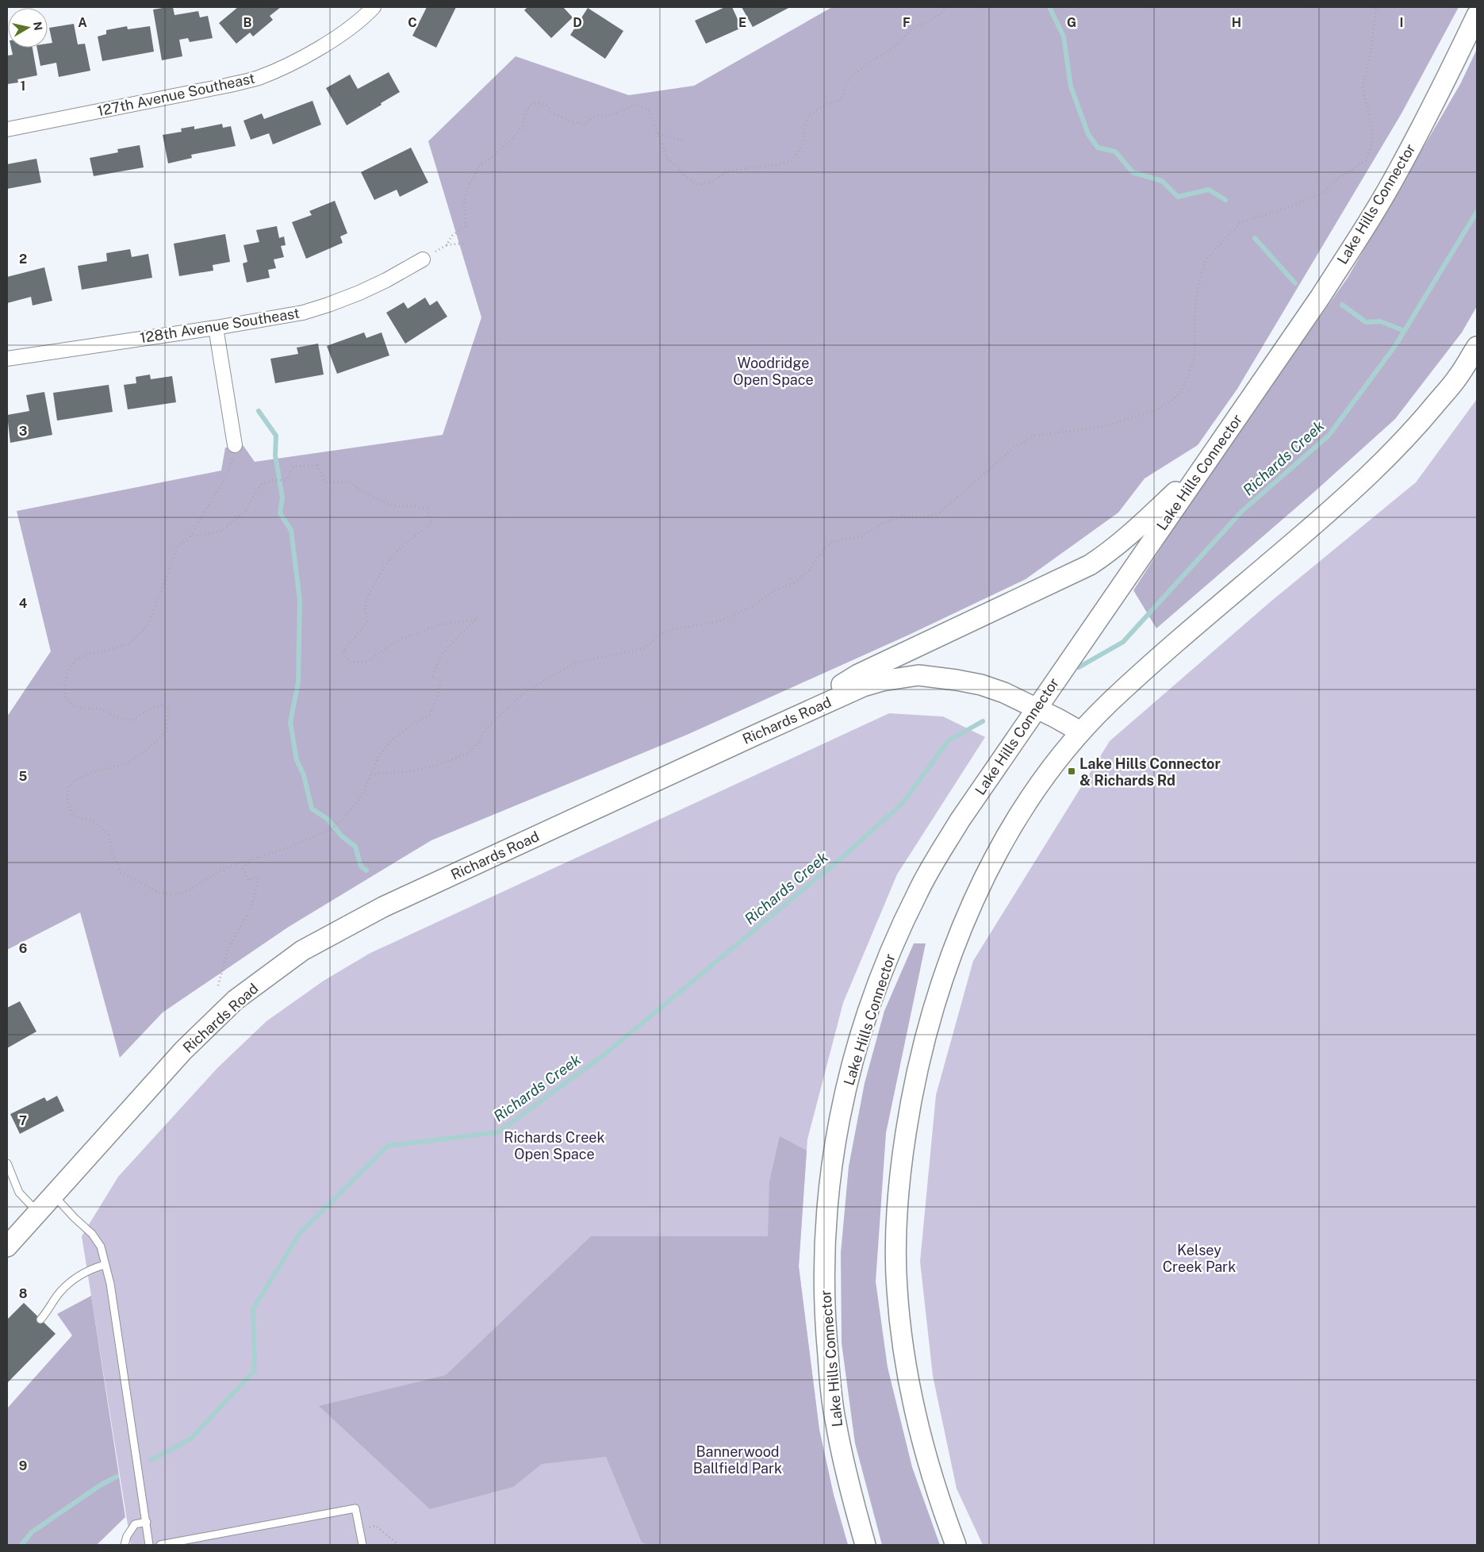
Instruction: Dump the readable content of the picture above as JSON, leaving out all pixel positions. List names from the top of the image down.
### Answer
{
  "streets": {
    "main road": ["Lake Hills Connector", "Richards Road"],
    "street": ["127th Avenue Southeast", "128th Avenue Southeast"]
  },
  "crossings": [
    ["Lake Hills Connector", "Richards Road"]
  ],
  "water": ["Richards Creek"],
  "parks": [
    "Woodridge Open Space",
    "Richards Creek Open Space",
    "Kelsey Creek Park",
    "Bannerwood Ballfield Park"
  ],
  "places": {
    "transit": ["Lake Hills Connector & Richards Rd"]
  },
  "north": "right",
  "grid": {
    "columns": [
      "A",
      "B",
      "C",
      "D",
      "E",
      "F",
      "G",
      "H",
      "I"
    ],
    "rows": [
      "1",
      "2",
      "3",
      "4",
      "5",
      "6",
      "7",
      "8",
      "9"
    ]
  }
}
